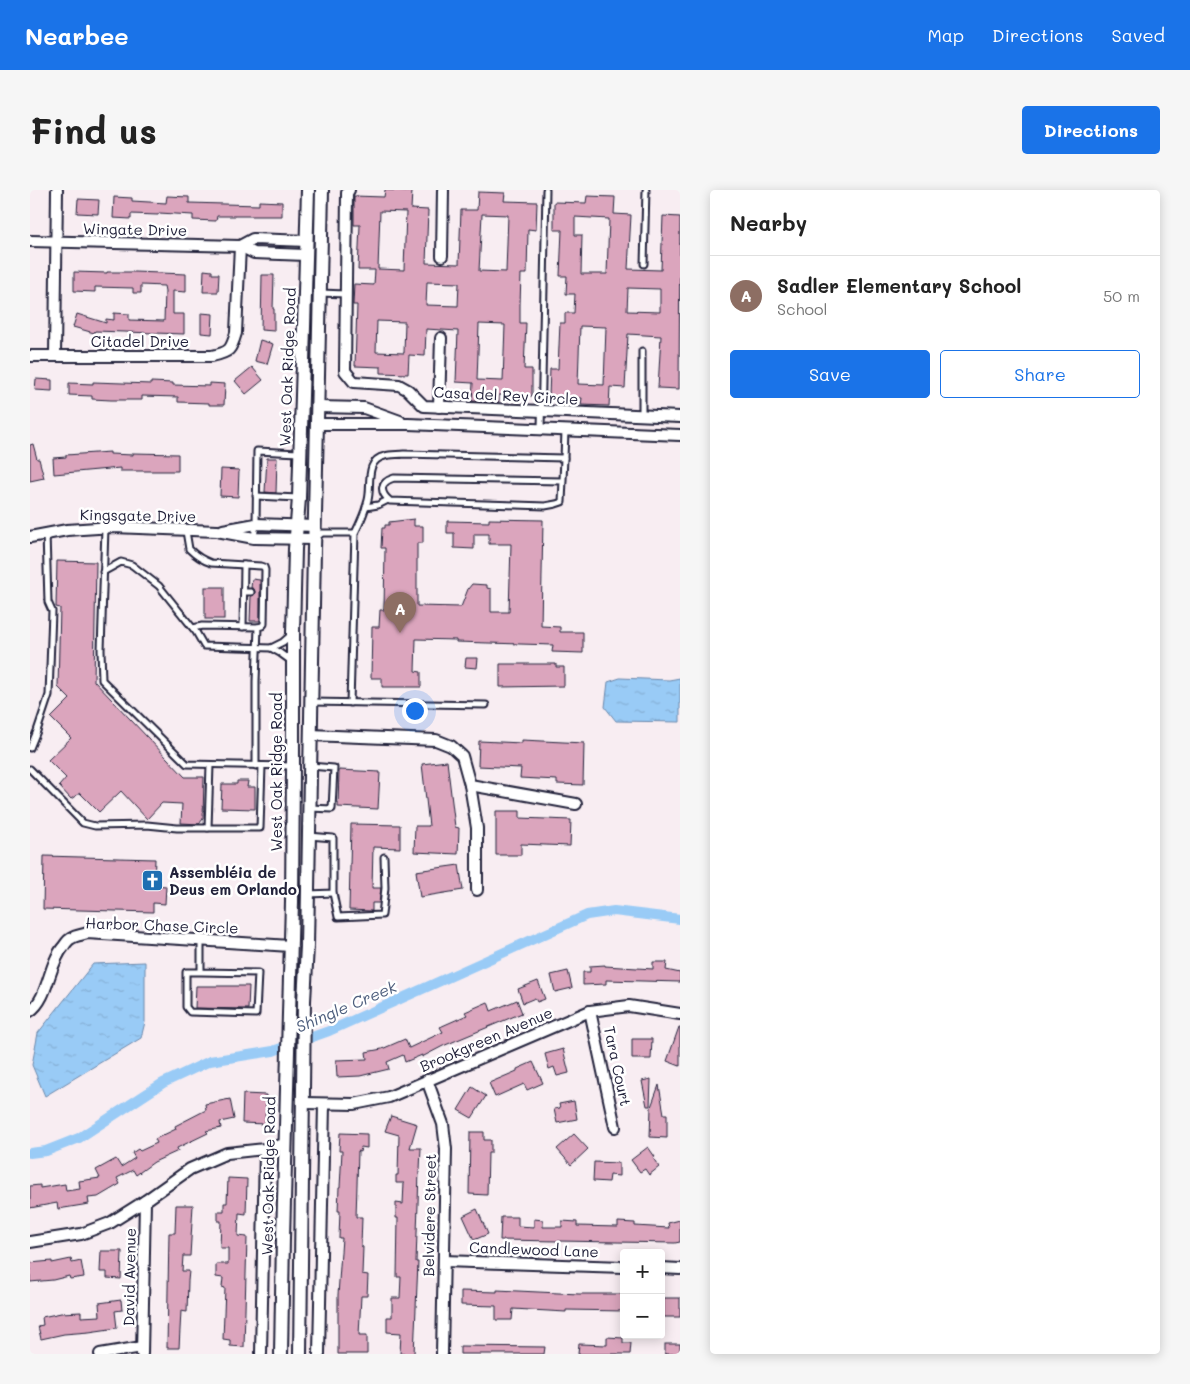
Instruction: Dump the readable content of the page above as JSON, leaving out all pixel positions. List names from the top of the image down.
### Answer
{
  "streets": {
    "street": [
      "Wingate Drive",
      "Citadel Drive",
      "West Oak Ridge Road",
      "Casa del Rey Circle",
      "Kingsgate Drive",
      "Harbor Chase Circle",
      "Brookgreen Avenue",
      "Tara Court",
      "Belvidere Street",
      "Candlewood Lane",
      "David Avenue"
    ]
  },
  "crossings": [
    ["Wingate Drive", "Citadel Drive"],
    ["Wingate Drive", "West Oak Ridge Road"],
    ["West Oak Ridge Road", "Kingsgate Drive"],
    ["West Oak Ridge Road", "Harbor Chase Circle"],
    ["West Oak Ridge Road", "Brookgreen Avenue"],
    ["Brookgreen Avenue", "Tara Court"],
    ["Brookgreen Avenue", "Belvidere Street"],
    ["Belvidere Street", "Candlewood Lane"]
  ],
  "water": ["Shingle Creek"],
  "places": {
    "church": ["Assembléia de Deus em Orlando"]
  },
  "page": {
    "header": "Nearbee",
    "nav": ["Map", "Directions", "Saved"],
    "buttons": [
      "Directions",
      ["Save", "Share"]
    ],
    "title": "Find us",
    "heading": "Nearby",
    "list": [
      {
        "mark": "A",
        "name": "Sadler Elementary School",
        "note": "School",
        "value": "50 m"
      }
    ],
    "pins": "A",
    "map_buttons": ["+", "−"]
  }
}
